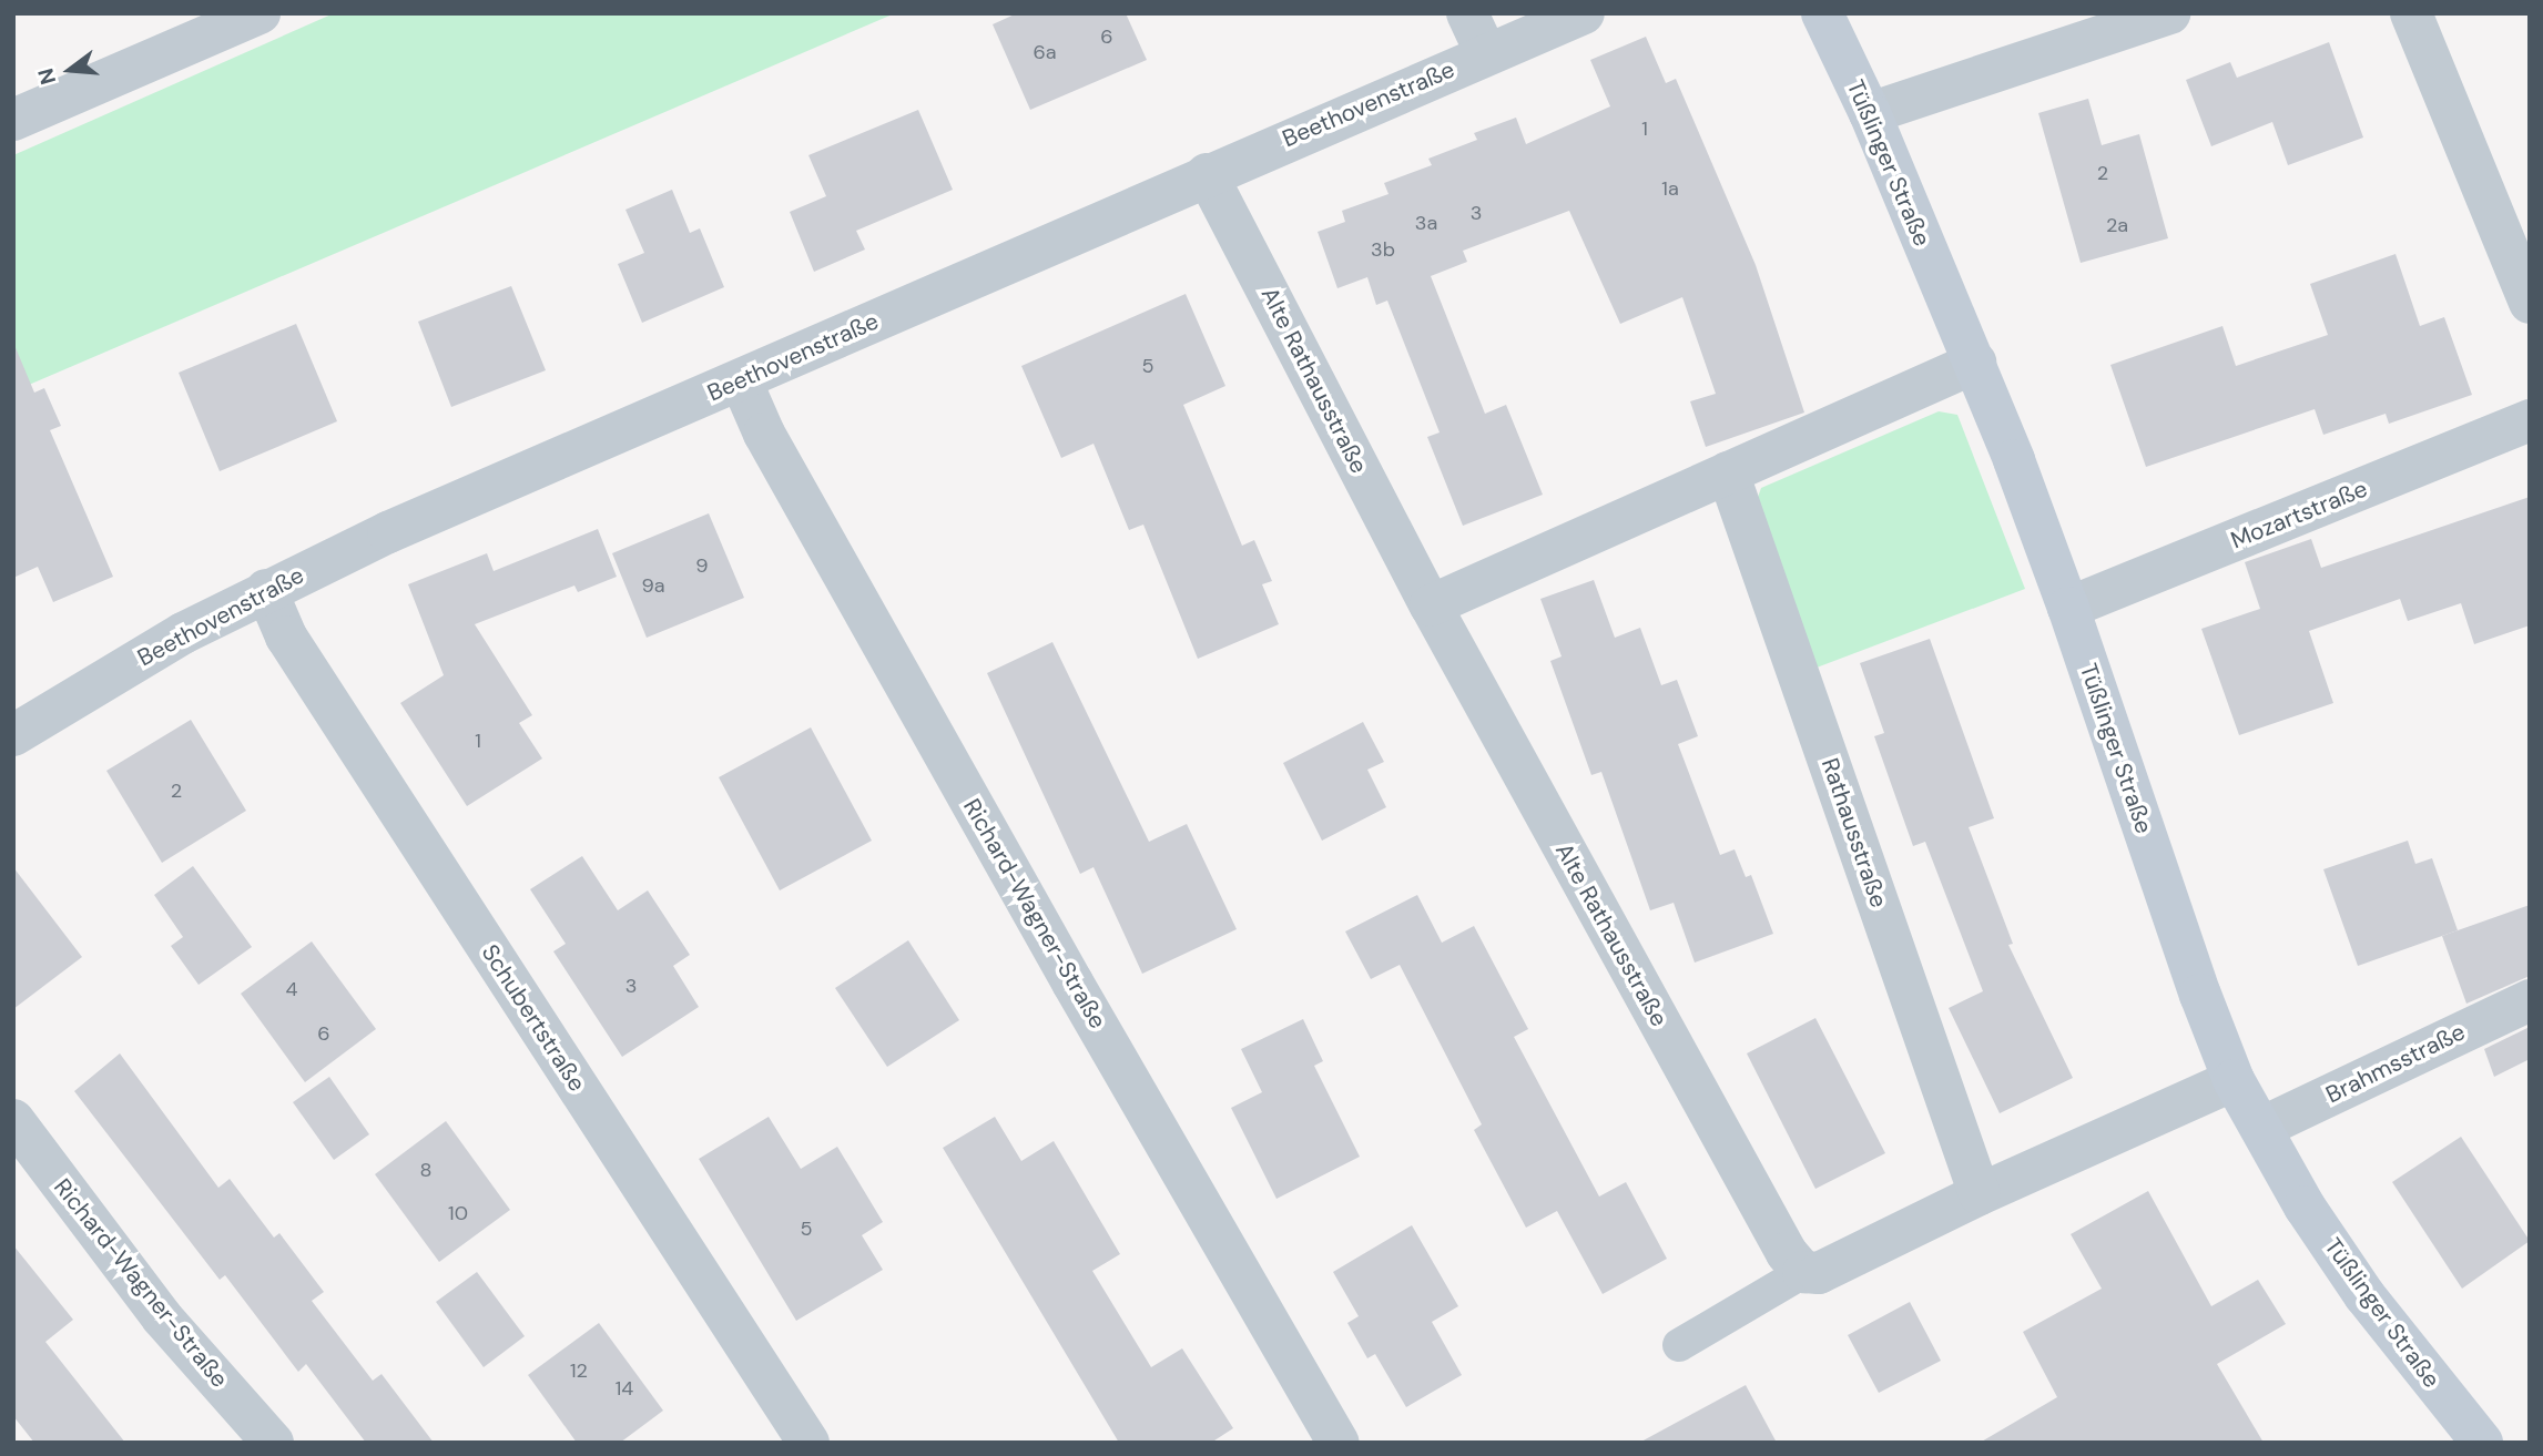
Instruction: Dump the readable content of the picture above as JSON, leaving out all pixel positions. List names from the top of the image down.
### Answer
{
  "streets": {
    "street": [
      "Beethovenstraße",
      "Tüßlinger Straße",
      "Alte Rathausstraße",
      "Mozartstraße",
      "Rathausstraße",
      "Richard-Wagner-Straße",
      "Schubertstraße",
      "Brahmsstraße"
    ]
  },
  "crossings": [
    ["Beethovenstraße", "Alte Rathausstraße"],
    ["Beethovenstraße", "Richard-Wagner-Straße"],
    ["Beethovenstraße", "Schubertstraße"],
    ["Tüßlinger Straße", "Mozartstraße"],
    ["Tüßlinger Straße", "Brahmsstraße"]
  ],
  "house_numbers": [
    "6",
    "6a",
    "1",
    "2",
    "1a",
    "3",
    "3a",
    "2a",
    "3b",
    "5",
    "9",
    "9a",
    "1",
    "2",
    "3",
    "4",
    "6",
    "8",
    "10",
    "5",
    "12",
    "14"
  ],
  "north": "left"
}
